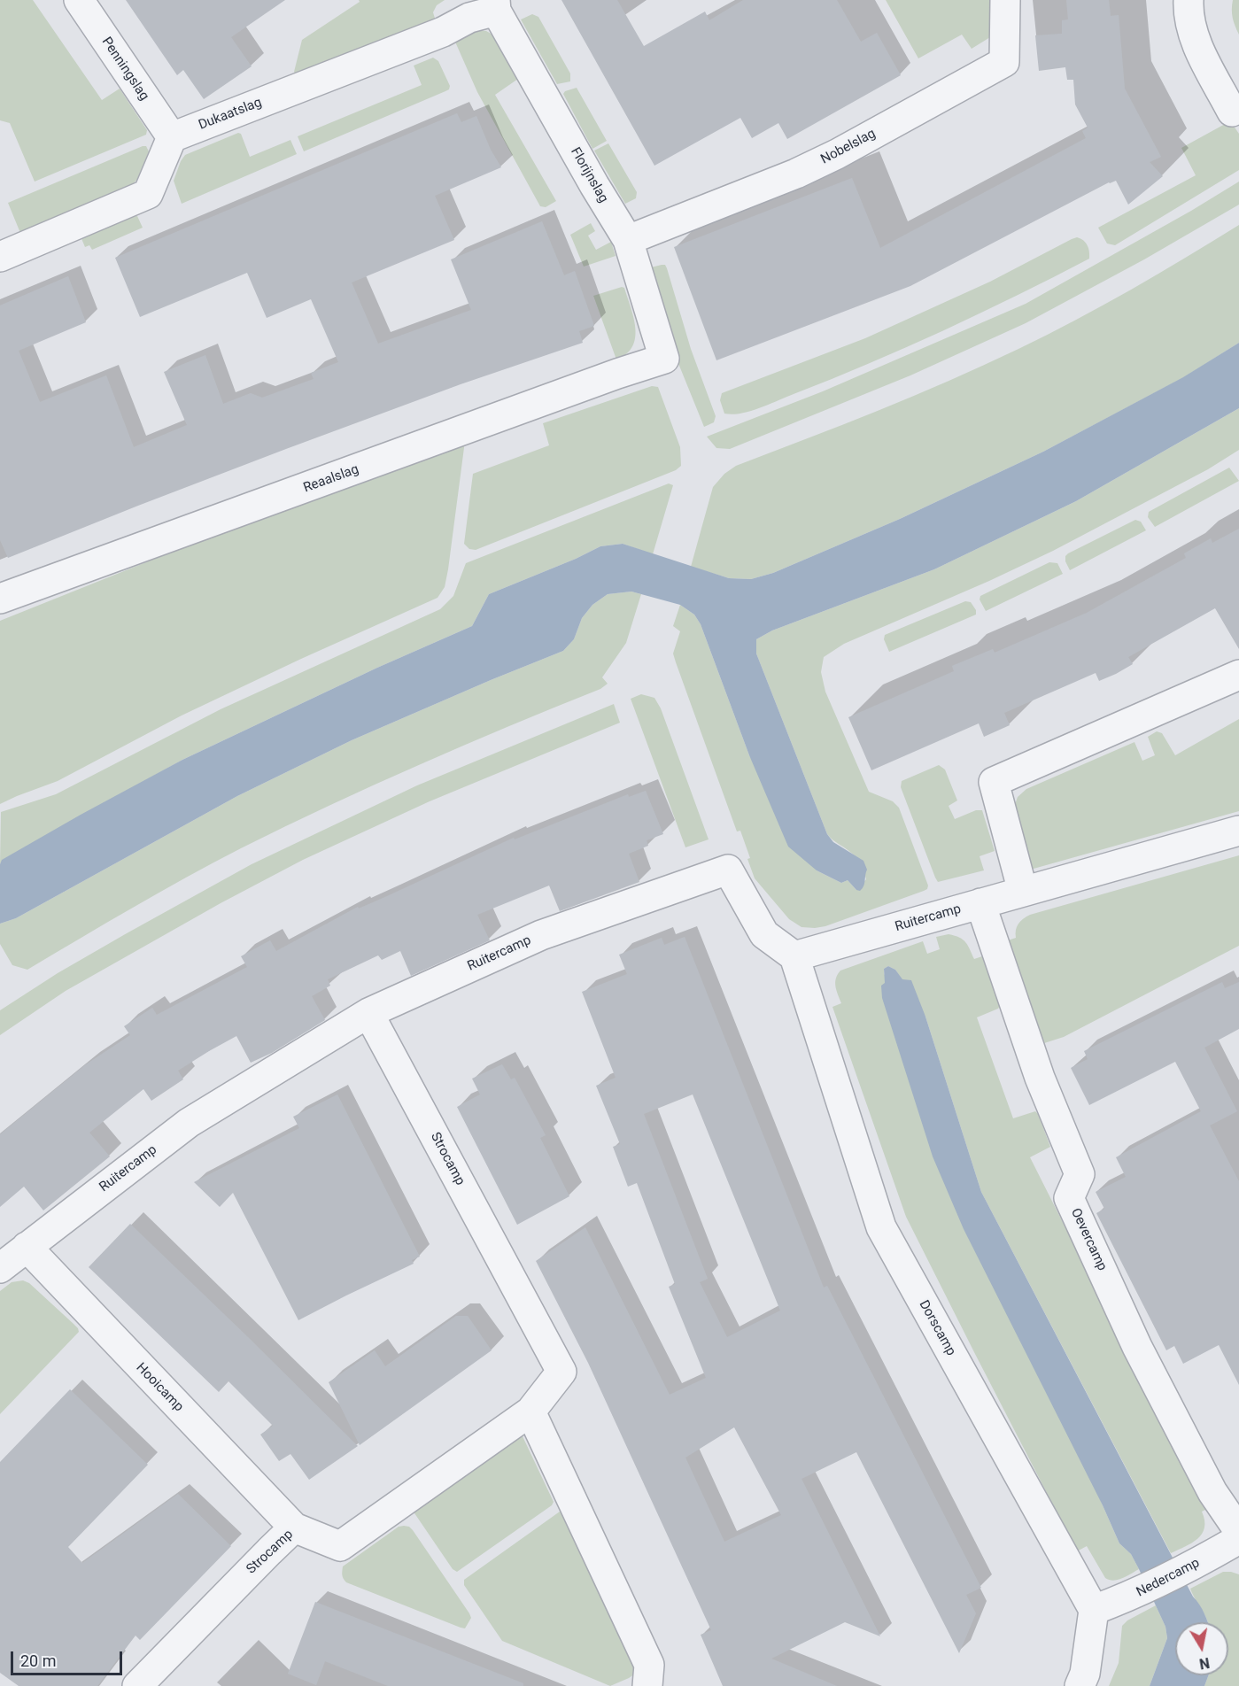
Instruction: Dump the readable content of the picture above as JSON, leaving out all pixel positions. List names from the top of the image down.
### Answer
{
  "streets": {
    "street": [
      "Penningslag",
      "Dukaatslag",
      "Nobelslag",
      "Florijnslag",
      "Reaalslag",
      "Ruitercamp",
      "Strocamp",
      "Oevercamp",
      "Dorscamp",
      "Hooicamp",
      "Nedercamp"
    ]
  },
  "crossings": [
    ["Penningslag", "Dukaatslag"],
    ["Dukaatslag", "Florijnslag"],
    ["Nobelslag", "Florijnslag"],
    ["Florijnslag", "Reaalslag"],
    ["Ruitercamp", "Strocamp"],
    ["Ruitercamp", "Oevercamp"],
    ["Ruitercamp", "Dorscamp"],
    ["Ruitercamp", "Hooicamp"],
    ["Strocamp", "Hooicamp"],
    ["Dorscamp", "Nedercamp"]
  ],
  "scale_bar": "20 m",
  "north": "bottom"
}
